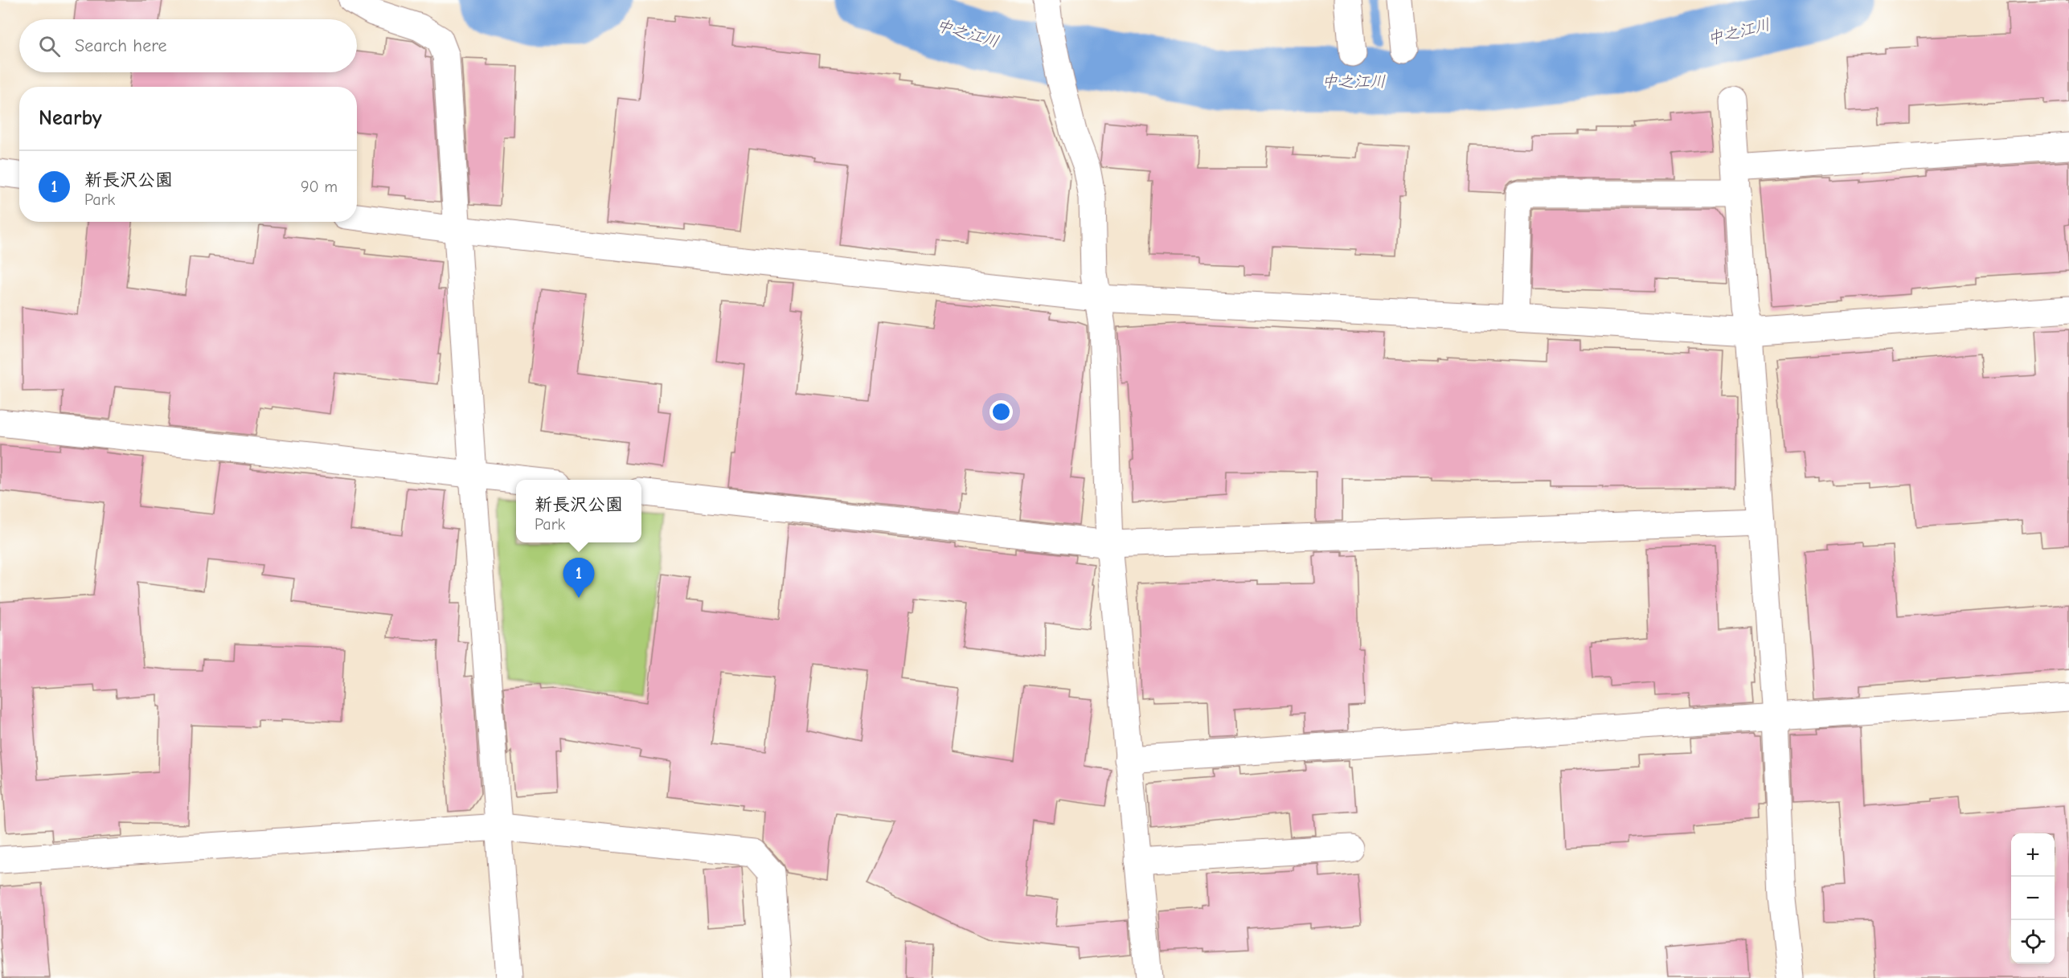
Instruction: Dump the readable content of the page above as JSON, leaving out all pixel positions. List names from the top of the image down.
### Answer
{
  "water": ["中之江川"],
  "page": {
    "search": "Search here",
    "heading": "Nearby",
    "list": [
      {
        "mark": "1",
        "name": "新長沢公園",
        "note": "Park",
        "value": "90 m"
      }
    ],
    "popup": ["新長沢公園", "Park"],
    "pins": "1",
    "map_buttons": ["+", "−"]
  }
}
